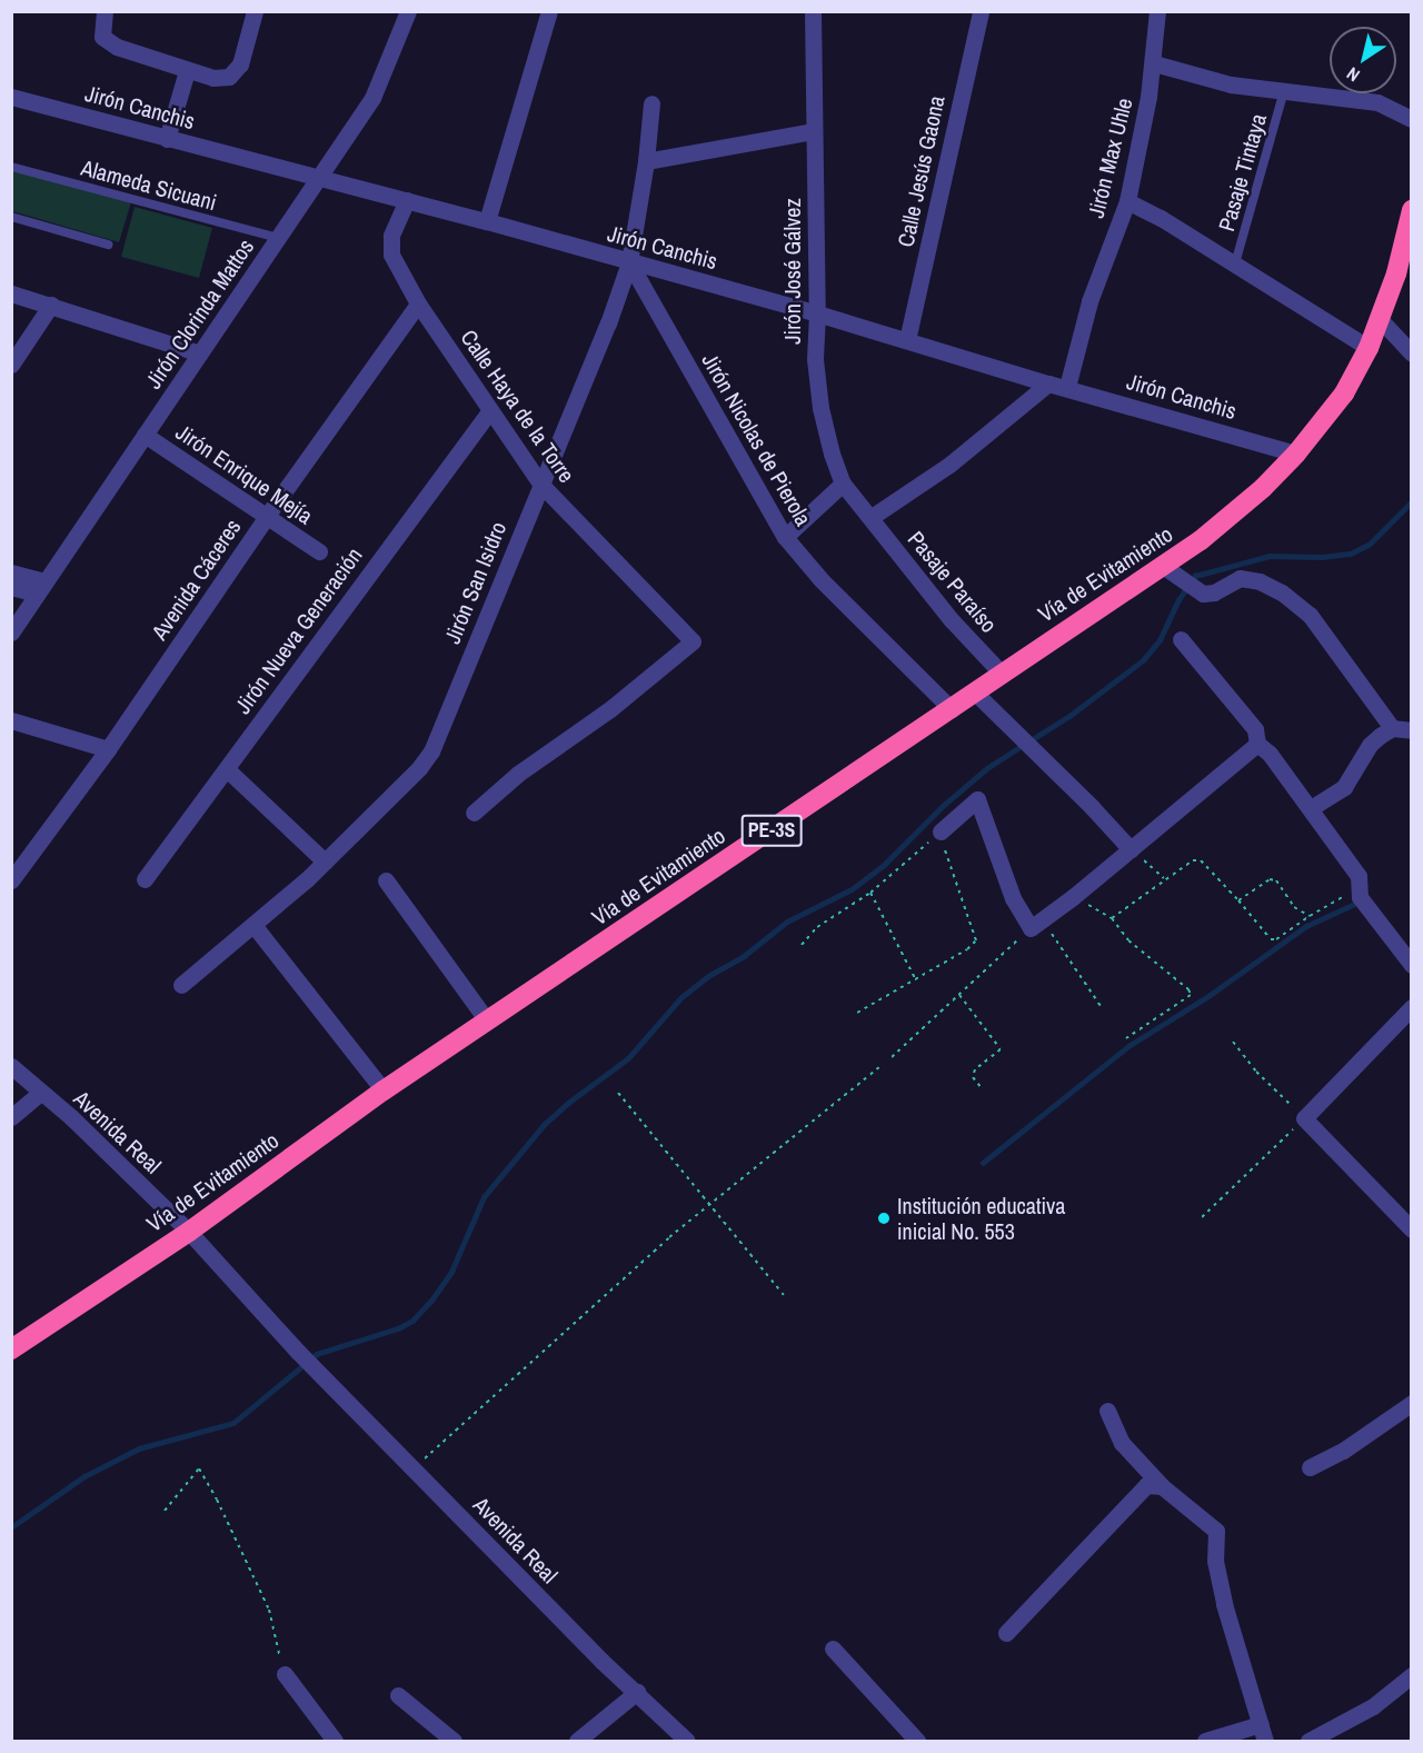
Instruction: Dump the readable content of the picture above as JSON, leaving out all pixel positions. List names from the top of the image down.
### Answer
{
  "streets": {
    "highway": ["Vía de Evitamiento", "PE-3S"],
    "street": [
      "Jirón Canchis",
      "Jirón Max Uhle",
      "Calle Jesús Gaona",
      "Jirón José Gálvez",
      "Jirón Clorinda Mattos",
      "Calle Haya de la Torre",
      "Jirón Nicolas de Pierola",
      "Jirón Enrique Mejía",
      "Avenida Cáceres",
      "Pasaje Paraíso",
      "Jirón San Isidro",
      "Jirón Nueva Generación",
      "Avenida Real"
    ],
    "lane": ["Pasaje Tintaya", "Alameda Sicuani"]
  },
  "crossings": [
    ["Jirón Canchis", "Jirón Max Uhle"],
    ["Jirón Canchis", "Calle Jesús Gaona"],
    ["Jirón Canchis", "Jirón José Gálvez"],
    ["Jirón Canchis", "Jirón Clorinda Mattos"],
    ["Jirón Canchis", "Calle Haya de la Torre"],
    ["Jirón Canchis", "Jirón Nicolas de Pierola"],
    ["Jirón Canchis", "Vía de Evitamiento"],
    ["Jirón Canchis", "Jirón San Isidro"],
    ["Alameda Sicuani", "Jirón Clorinda Mattos"],
    ["Jirón José Gálvez", "Pasaje Paraíso"],
    ["Jirón Clorinda Mattos", "Jirón Enrique Mejía"],
    ["Calle Haya de la Torre", "Avenida Cáceres"],
    ["Calle Haya de la Torre", "Jirón San Isidro"],
    ["Calle Haya de la Torre", "Jirón Nueva Generación"],
    ["Jirón Nicolas de Pierola", "Vía de Evitamiento"],
    ["Jirón Nicolas de Pierola", "Jirón San Isidro"],
    ["Jirón Enrique Mejía", "Avenida Cáceres"],
    ["Vía de Evitamiento", "Pasaje Paraíso"],
    ["Vía de Evitamiento", "Avenida Real"]
  ],
  "places": ["Institución educativa inicial No. 553"],
  "north": "bottom left"
}
